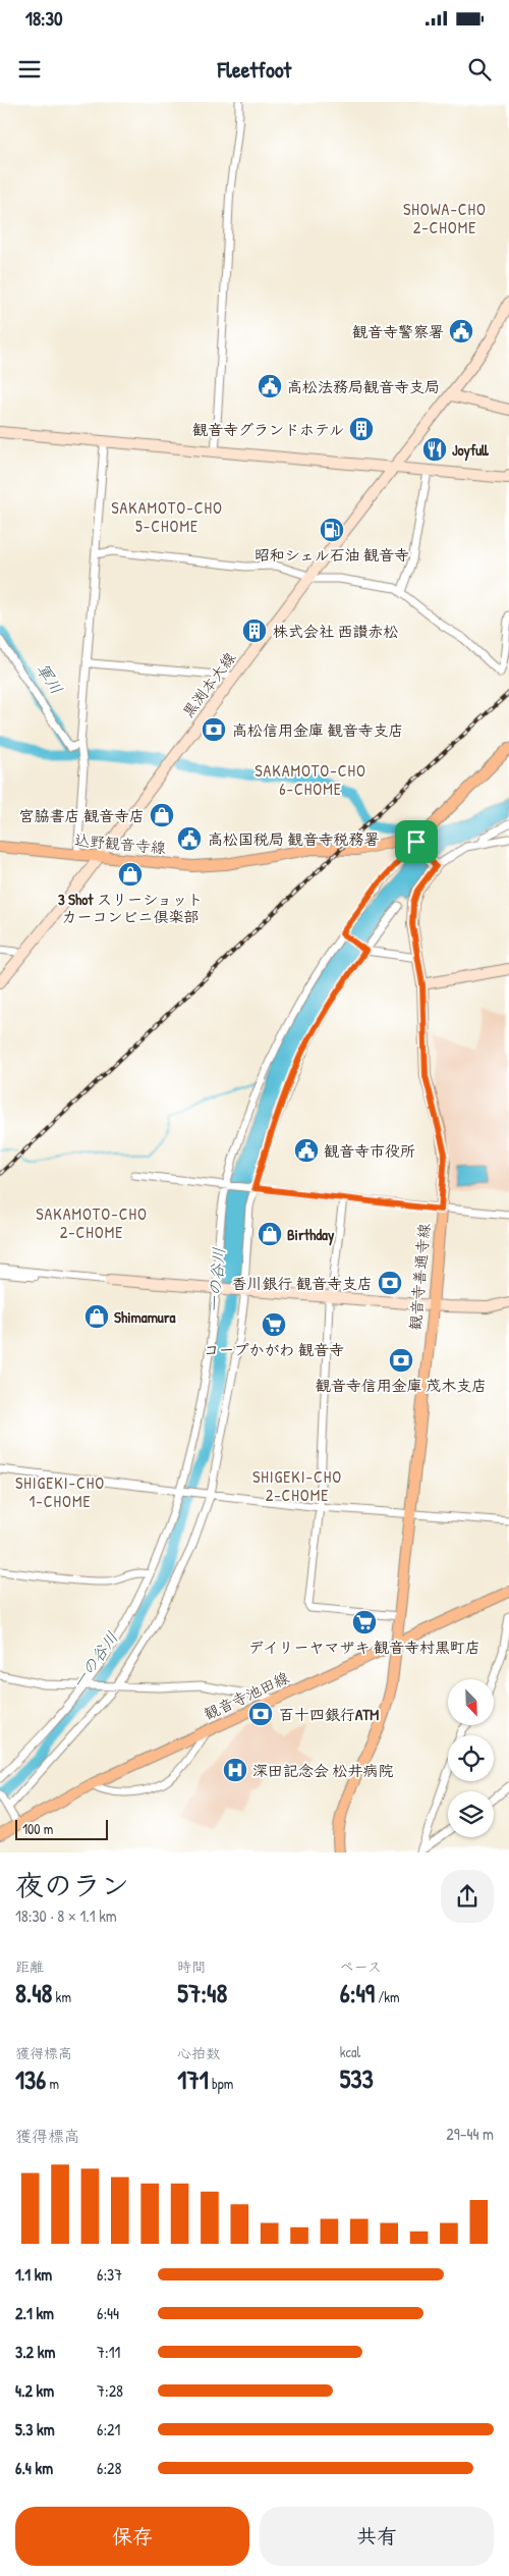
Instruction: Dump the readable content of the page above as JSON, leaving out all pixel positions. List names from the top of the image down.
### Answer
{
  "streets": {
    "main road": ["込野観音寺線", "観音寺善通寺線", "観音寺池田線"],
    "street": ["黒渕本大線"]
  },
  "crossings": [
    ["黒渕本大線", "込野観音寺線"],
    ["観音寺善通寺線", "観音寺池田線"]
  ],
  "districts": [
    "SHOWA-CHO 2-CHOME",
    "SAKAMOTO-CHO 5-CHOME",
    "SAKAMOTO-CHO 6-CHOME",
    "SAKAMOTO-CHO 2-CHOME",
    "SHIGEKI-CHO 2-CHOME",
    "SHIGEKI-CHO 1-CHOME"
  ],
  "water": ["軍川", "一の谷川"],
  "places": {
    "public building": [
      "観音寺警察署",
      "高松法務局観音寺支局",
      "高松国税局 観音寺税務署",
      "観音寺市役所"
    ],
    "building": ["観音寺グランドホテル", "株式会社 西讃赤松"],
    "restaurant": ["Joyfull"],
    "fuel station": ["昭和シェル石油 観音寺"],
    "bank": [
      "高松信用金庫 観音寺支店",
      "香川銀行 観音寺支店",
      "観音寺信用金庫 茂木支店",
      "百十四銀行ATM"
    ],
    "shop": [
      "宮脇書店 観音寺店",
      "3 Shot スリーショット カーコンビニ倶楽部",
      "Birthday",
      "Shimamura"
    ],
    "supermarket": ["コープかがわ 観音寺", "デイリーヤマザキ 観音寺村黒町店"],
    "hospital": ["深田記念会 松井病院"]
  },
  "scale_bar": "100 m",
  "north": "bottom right",
  "page": {
    "status": "18:30",
    "header": "Fleetfoot",
    "scale": "100 m",
    "heading": ["夜のラン", "18:30 · 8 × 1.1 km"],
    "stats": [
      ["距離", "8.48 km"],
      ["時間", "57:48"],
      ["ペース", "6:49 /km"],
      ["獲得標高", "136 m"],
      ["心拍数", "171 bpm"],
      ["kcal", "533"]
    ],
    "chart": ["獲得標高", "29–44 m"],
    "list": [
      {
        "name": "1.1 km",
        "note": "6:37"
      },
      {
        "name": "2.1 km",
        "note": "6:44"
      },
      {
        "name": "3.2 km",
        "note": "7:11"
      },
      {
        "name": "4.2 km",
        "note": "7:28"
      },
      {
        "name": "5.3 km",
        "note": "6:21"
      },
      {
        "name": "6.4 km",
        "note": "6:28"
      }
    ],
    "buttons": ["保存", "共有"]
  }
}
